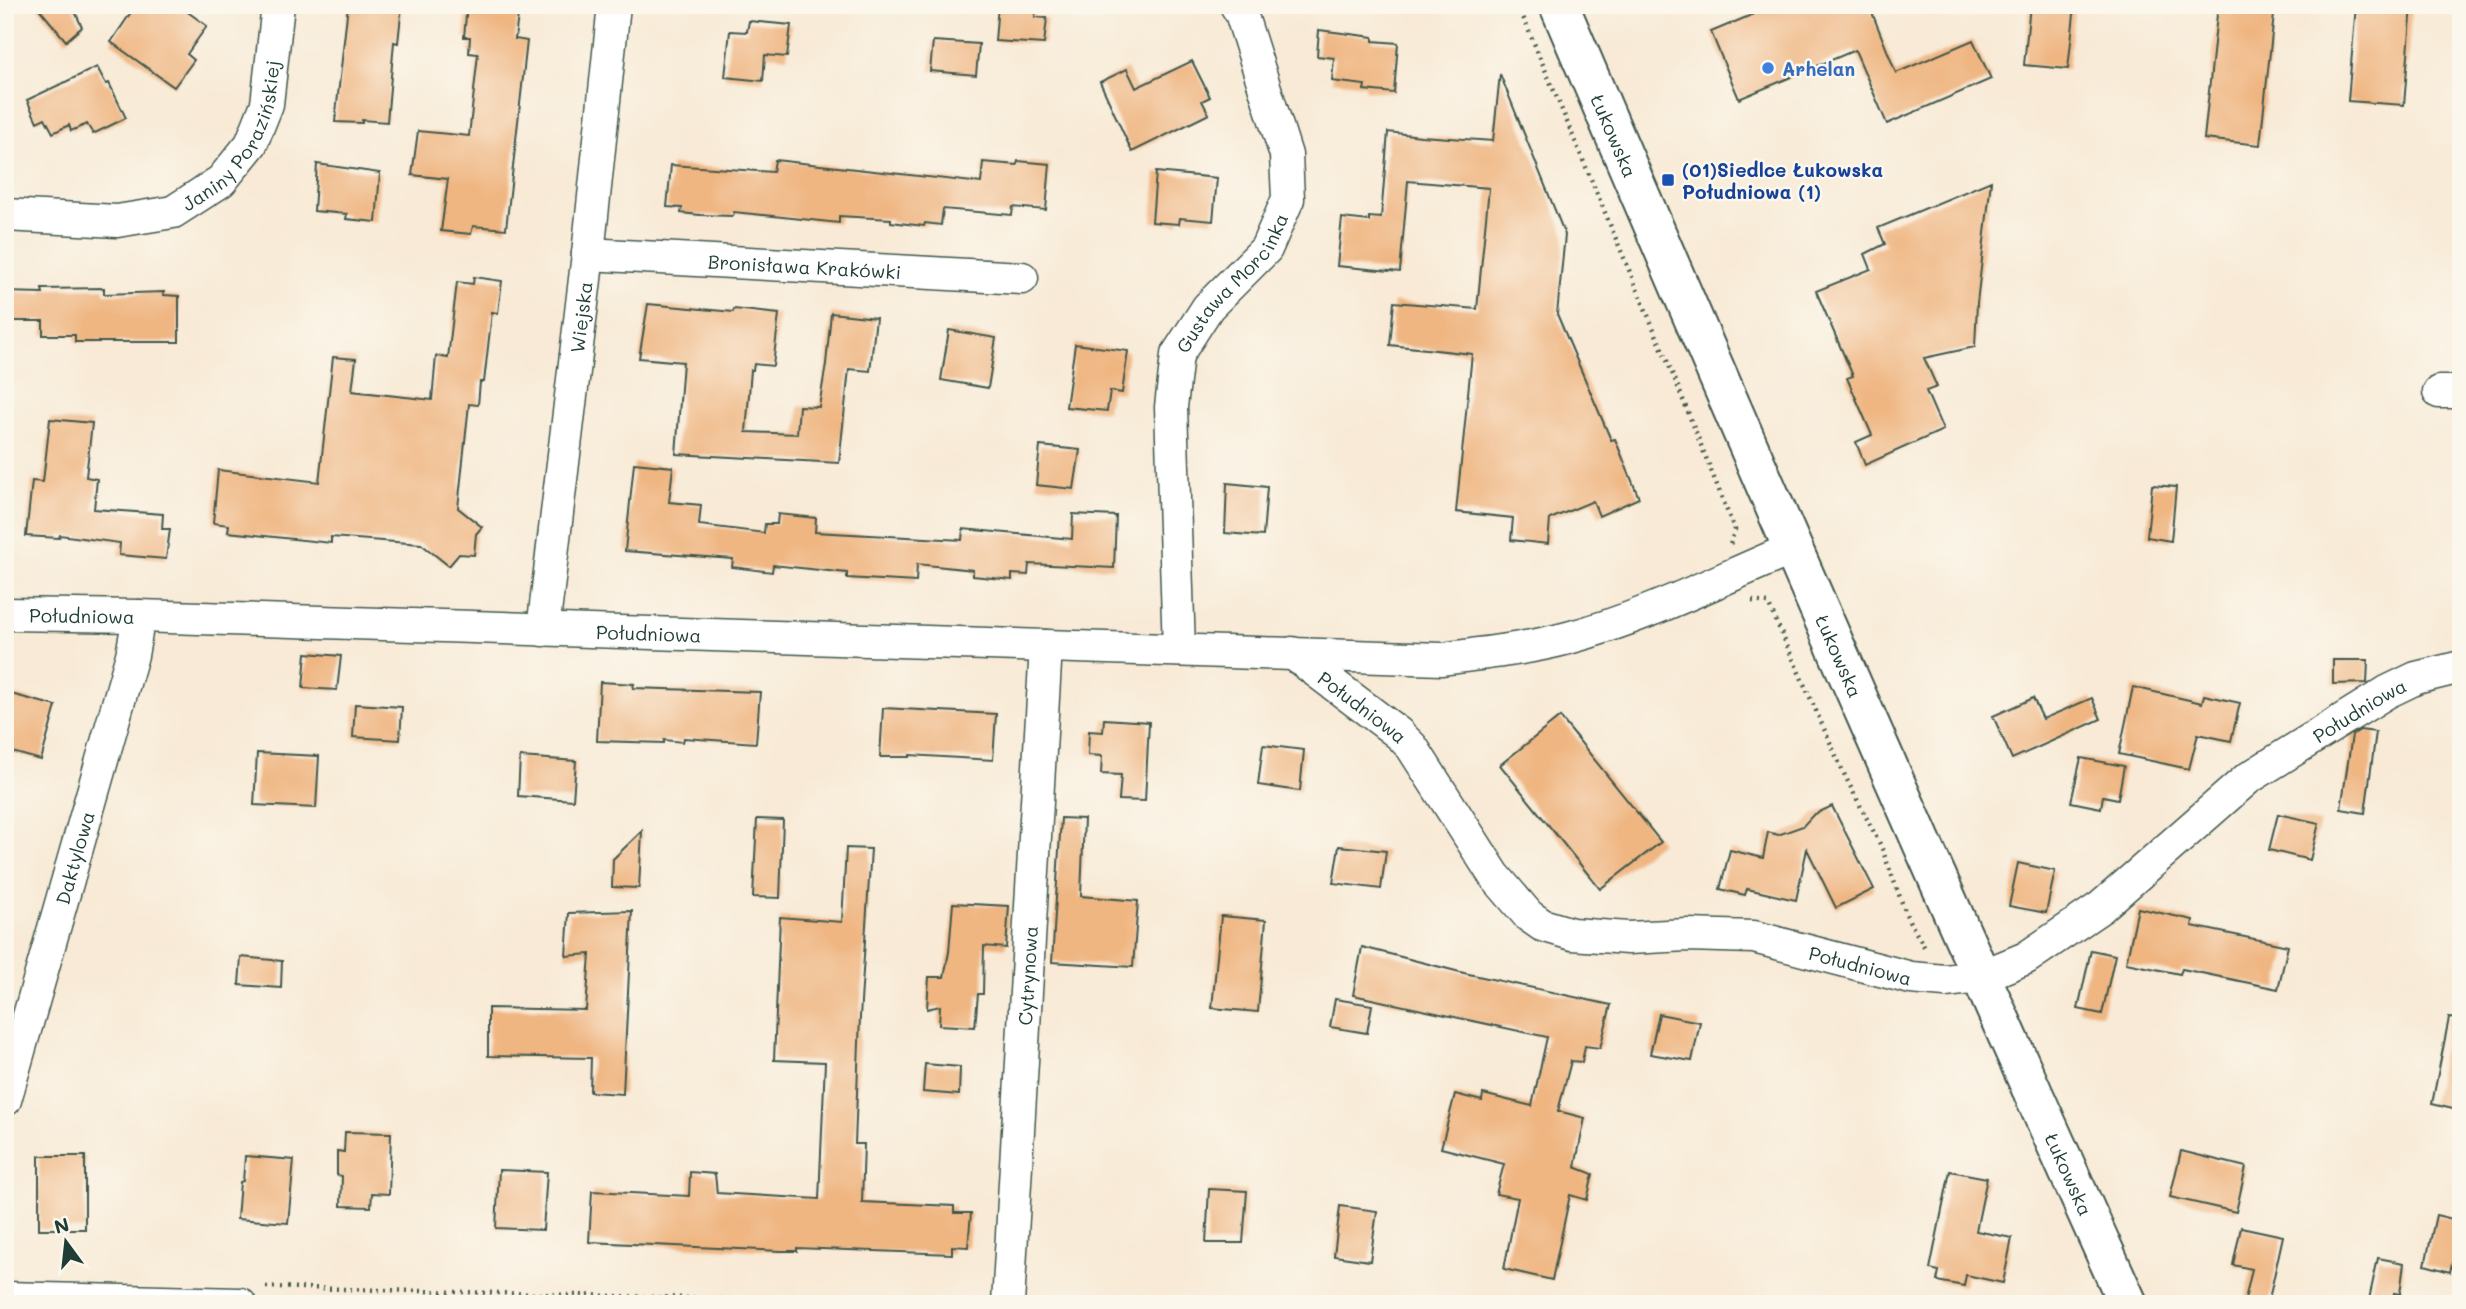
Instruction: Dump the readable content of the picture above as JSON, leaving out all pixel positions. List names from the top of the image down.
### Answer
{
  "streets": {
    "main road": ["Łukowska"],
    "street": [
      "Janiny Porazińskiej",
      "Bronisława Krakówki",
      "Gustawa Morcinka",
      "Wiejska",
      "Południowa",
      "Daktylowa",
      "Cytrynowa"
    ]
  },
  "crossings": [
    ["Łukowska", "Południowa"],
    ["Bronisława Krakówki", "Wiejska"],
    ["Gustawa Morcinka", "Południowa"],
    ["Wiejska", "Południowa"],
    ["Południowa", "Daktylowa"],
    ["Południowa", "Cytrynowa"]
  ],
  "places": {
    "other": ["Arhelan"],
    "transit": ["(01)Siedlce Łukowska Południowa (1)"]
  },
  "north": "top"
}
